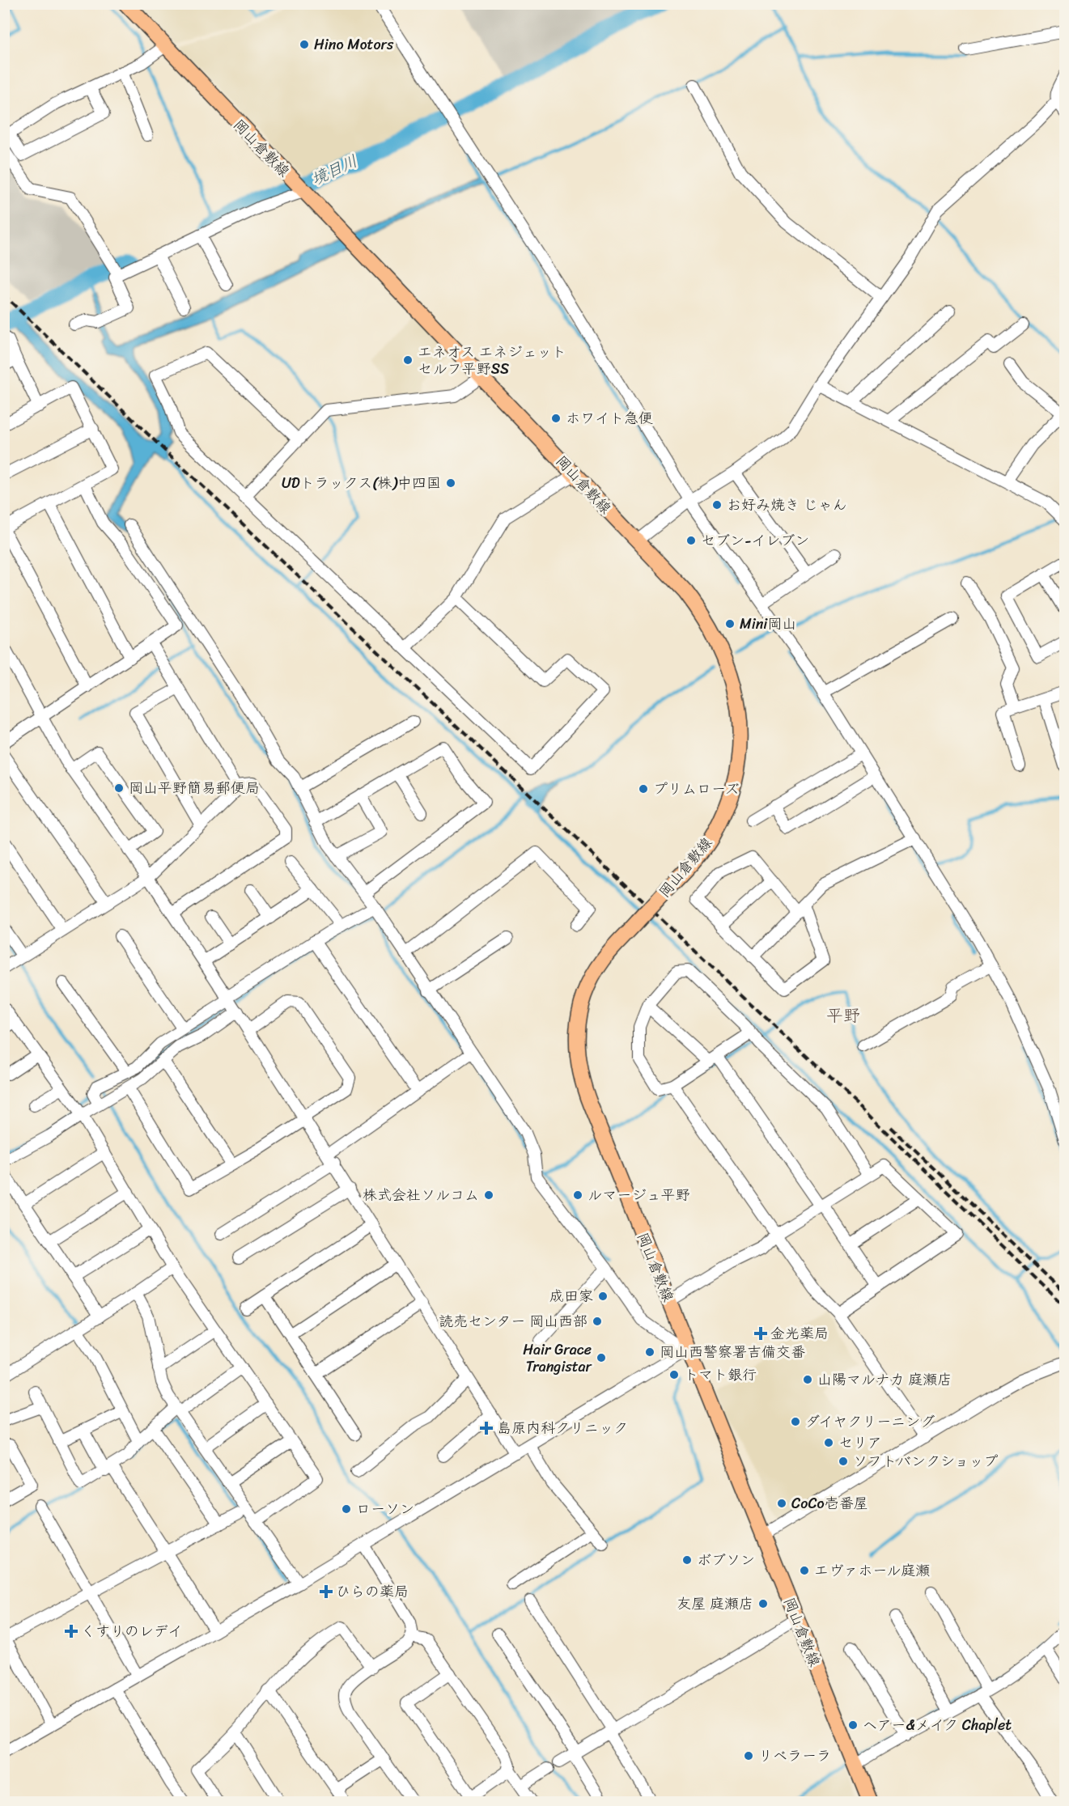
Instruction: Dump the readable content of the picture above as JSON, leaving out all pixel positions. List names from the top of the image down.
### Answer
{
  "streets": {
    "main road": ["岡山倉敷線"]
  },
  "districts": ["平野"],
  "water": ["境目川"],
  "places": {
    "other": [
      "Hino Motors",
      "エネオス エネジェット セルフ平野SS",
      "ホワイト急便",
      "UDトラックス(株)中四国",
      "お好み焼き じゃん",
      "セブン-イレブン",
      "Mini岡山",
      "岡山平野簡易郵便局",
      "プリムローズ",
      "株式会社ソルコム",
      "ルマージュ平野",
      "成田家",
      "読売センター 岡山西部",
      "岡山西警察署吉備交番",
      "Hair Grace Trangistar",
      "トマト銀行",
      "山陽マルナカ 庭瀬店",
      "ダイヤクリーニング",
      "セリア",
      "ソフトバンクショップ",
      "CoCo壱番屋",
      "ローソン",
      "ボブソン",
      "エヴァホール庭瀬",
      "友屋 庭瀬店",
      "ヘアー&メイク Chaplet",
      "リベラーラ"
    ],
    "health": [
      "金光薬局",
      "島原内科クリニック",
      "ひらの薬局",
      "くすりのレデイ"
    ]
  }
}
